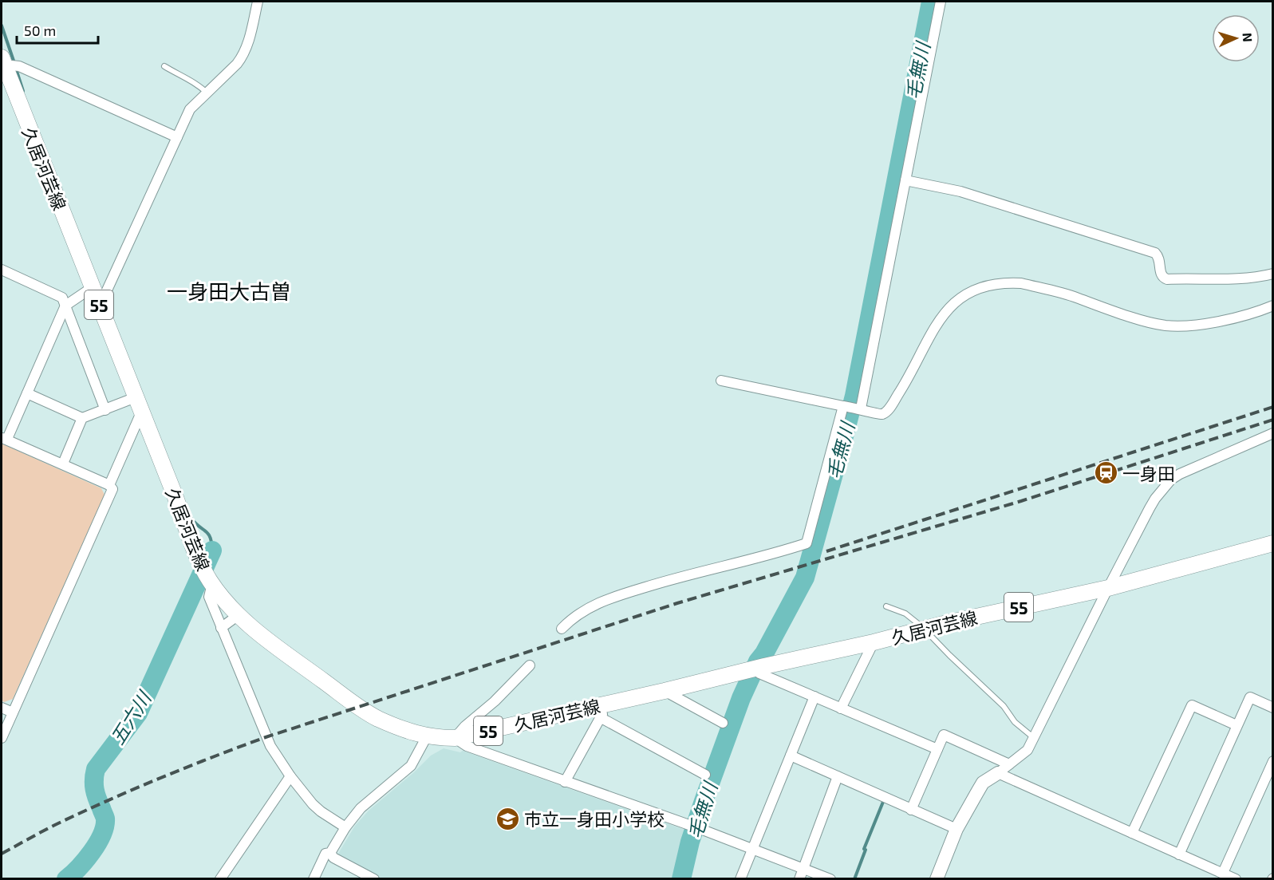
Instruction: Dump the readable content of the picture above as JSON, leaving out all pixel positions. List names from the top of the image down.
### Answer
{
  "streets": {
    "main road": ["久居河芸線", "55"]
  },
  "districts": ["一身田大古曽"],
  "water": ["毛無川", "五六川"],
  "places": {
    "station": ["一身田"],
    "school or university": ["市立一身田小学校"]
  },
  "scale_bar": "50 m",
  "north": "right"
}
